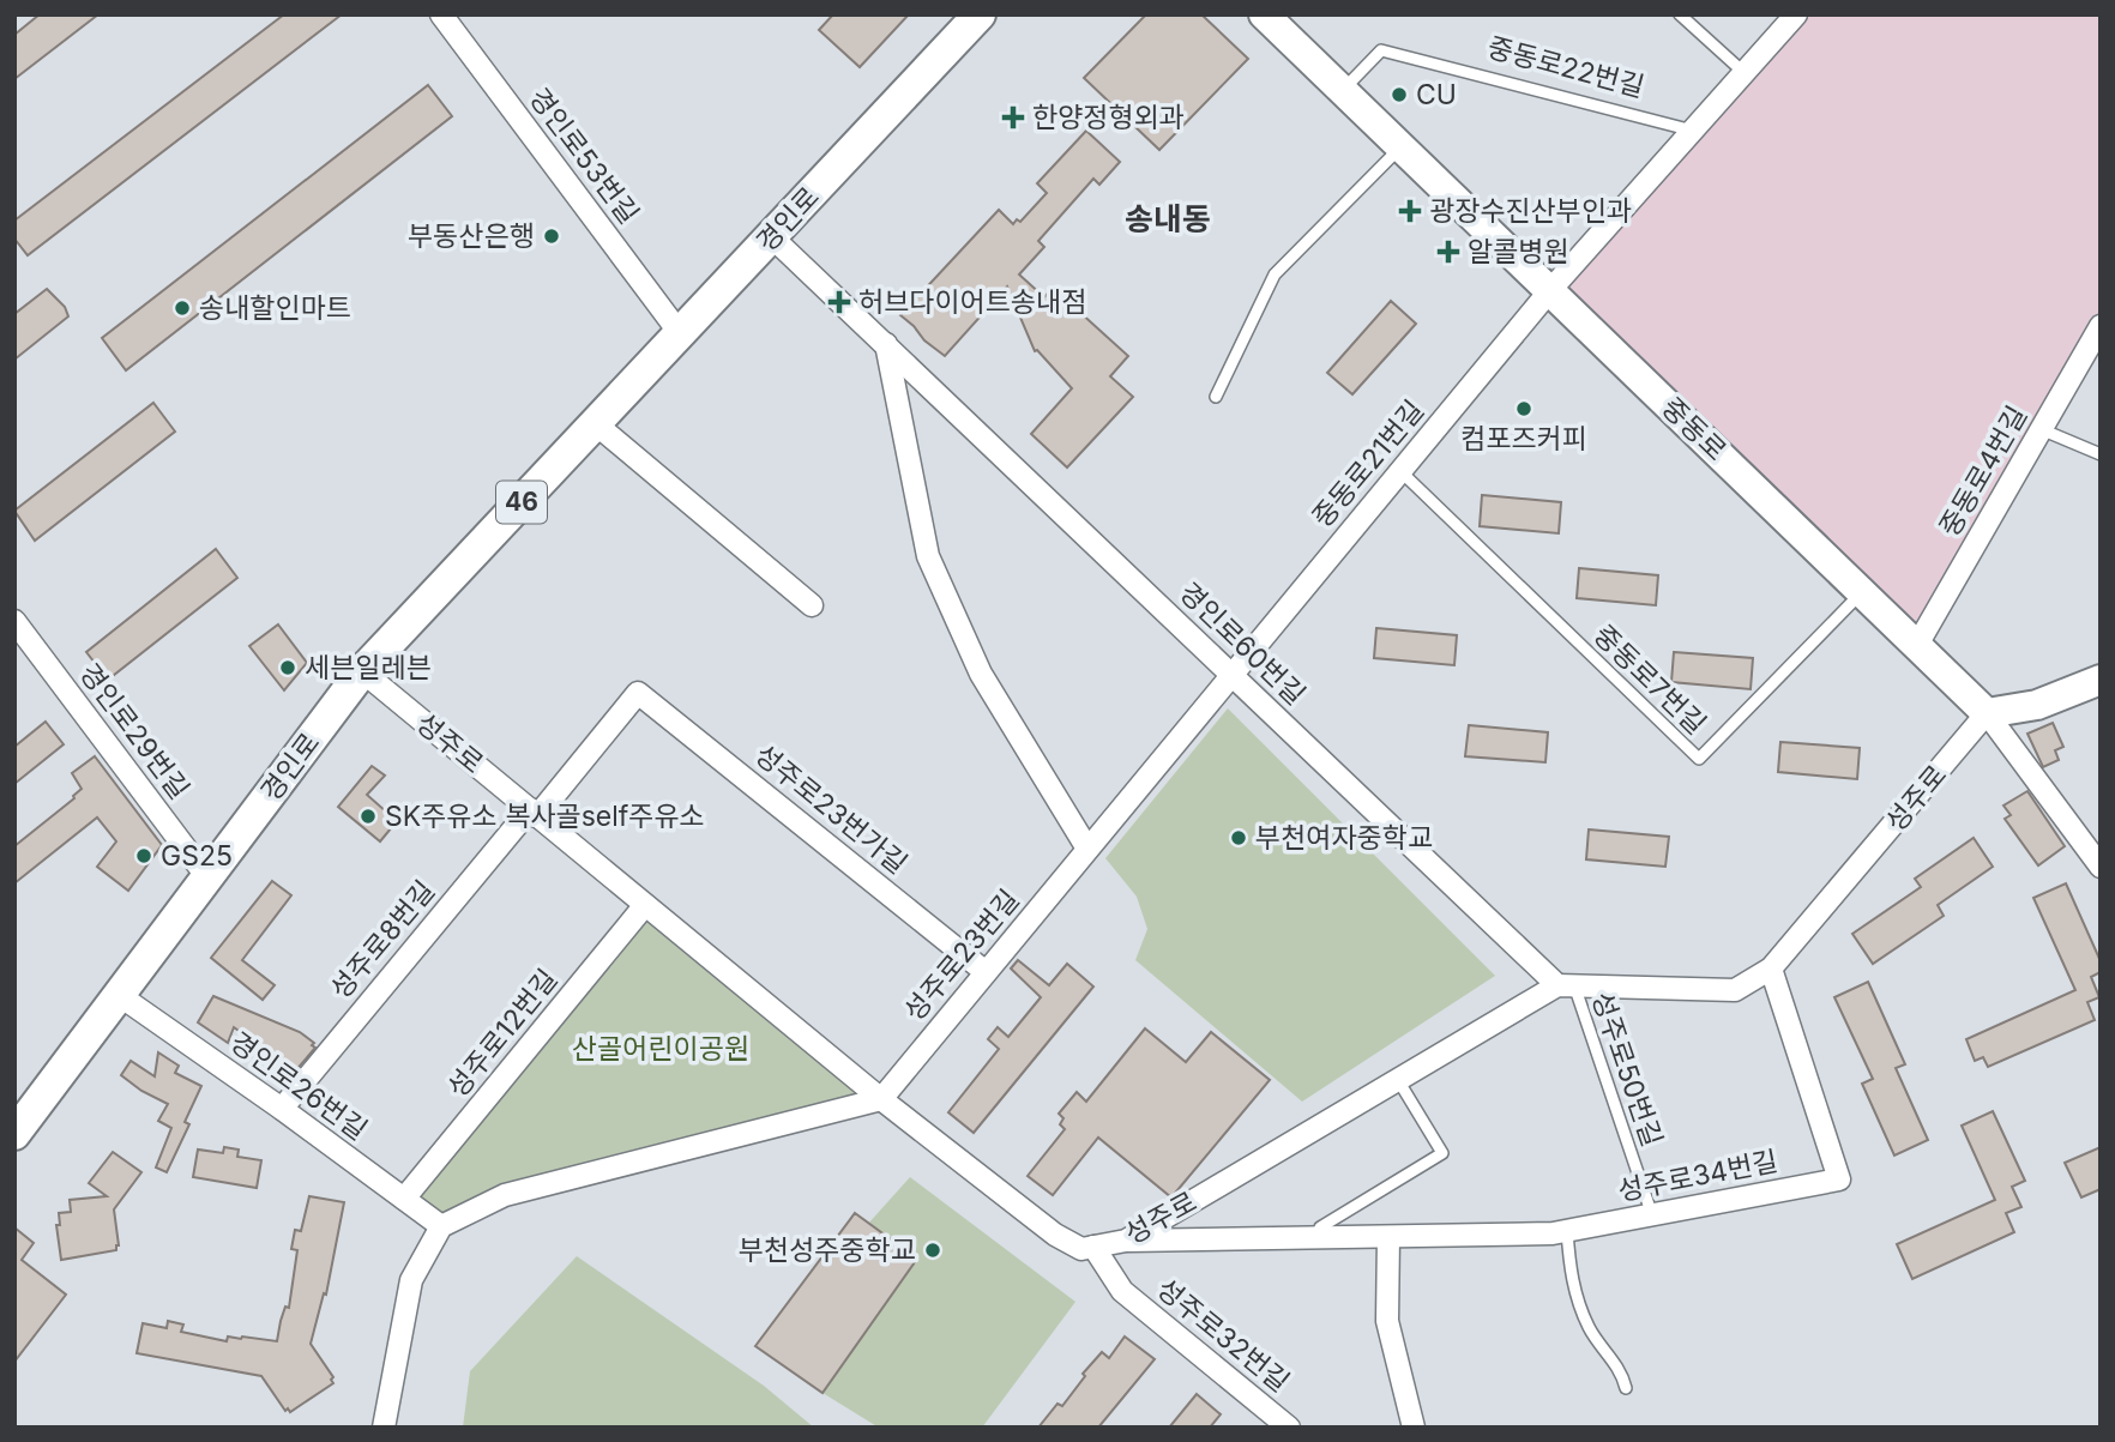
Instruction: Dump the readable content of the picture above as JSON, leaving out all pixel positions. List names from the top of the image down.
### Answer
{
  "streets": {
    "main road": ["경인로", "46"],
    "street": [
      "경인로53번길",
      "중동로",
      "중동로21번길",
      "중동로4번길",
      "경인로60번길",
      "경인로29번길",
      "성주로",
      "성주로23번가길",
      "성주로8번길",
      "성주로23번길",
      "성주로12번길",
      "경인로26번길",
      "성주로34번길",
      "성주로32번길"
    ],
    "lane": ["중동로22번길", "중동로7번길", "성주로50번길"]
  },
  "crossings": [
    ["중동로22번길", "중동로"],
    ["경인로53번길", "경인로"],
    ["경인로", "경인로60번길"],
    ["경인로", "경인로29번길"],
    ["경인로", "성주로"],
    ["경인로", "경인로26번길"],
    ["중동로", "중동로21번길"],
    ["중동로", "중동로4번길"],
    ["중동로", "중동로7번길"],
    ["중동로", "성주로"],
    ["중동로21번길", "경인로60번길"],
    ["중동로21번길", "중동로7번길"],
    ["중동로21번길", "성주로23번길"],
    ["경인로60번길", "성주로"],
    ["경인로60번길", "성주로23번길"],
    ["경인로60번길", "성주로50번길"],
    ["성주로", "성주로23번가길"],
    ["성주로", "성주로8번길"],
    ["성주로", "성주로23번길"],
    ["성주로", "성주로12번길"],
    ["성주로", "성주로50번길"],
    ["성주로", "성주로34번길"],
    ["성주로", "성주로32번길"],
    ["성주로23번가길", "성주로8번길"],
    ["성주로23번가길", "성주로23번길"],
    ["성주로8번길", "경인로26번길"],
    ["성주로12번길", "경인로26번길"],
    ["성주로50번길", "성주로34번길"]
  ],
  "districts": ["송내동"],
  "parks": ["산골어린이공원"],
  "places": {
    "other": [
      "CU",
      "부동산은행",
      "송내할인마트",
      "컴포즈커피",
      "세븐일레븐",
      "SK주유소 복사골self주유소",
      "부천여자중학교",
      "GS25",
      "부천성주중학교"
    ],
    "health": [
      "한양정형외과",
      "광장수진산부인과",
      "알콜병원",
      "허브다이어트송내점"
    ]
  }
}
